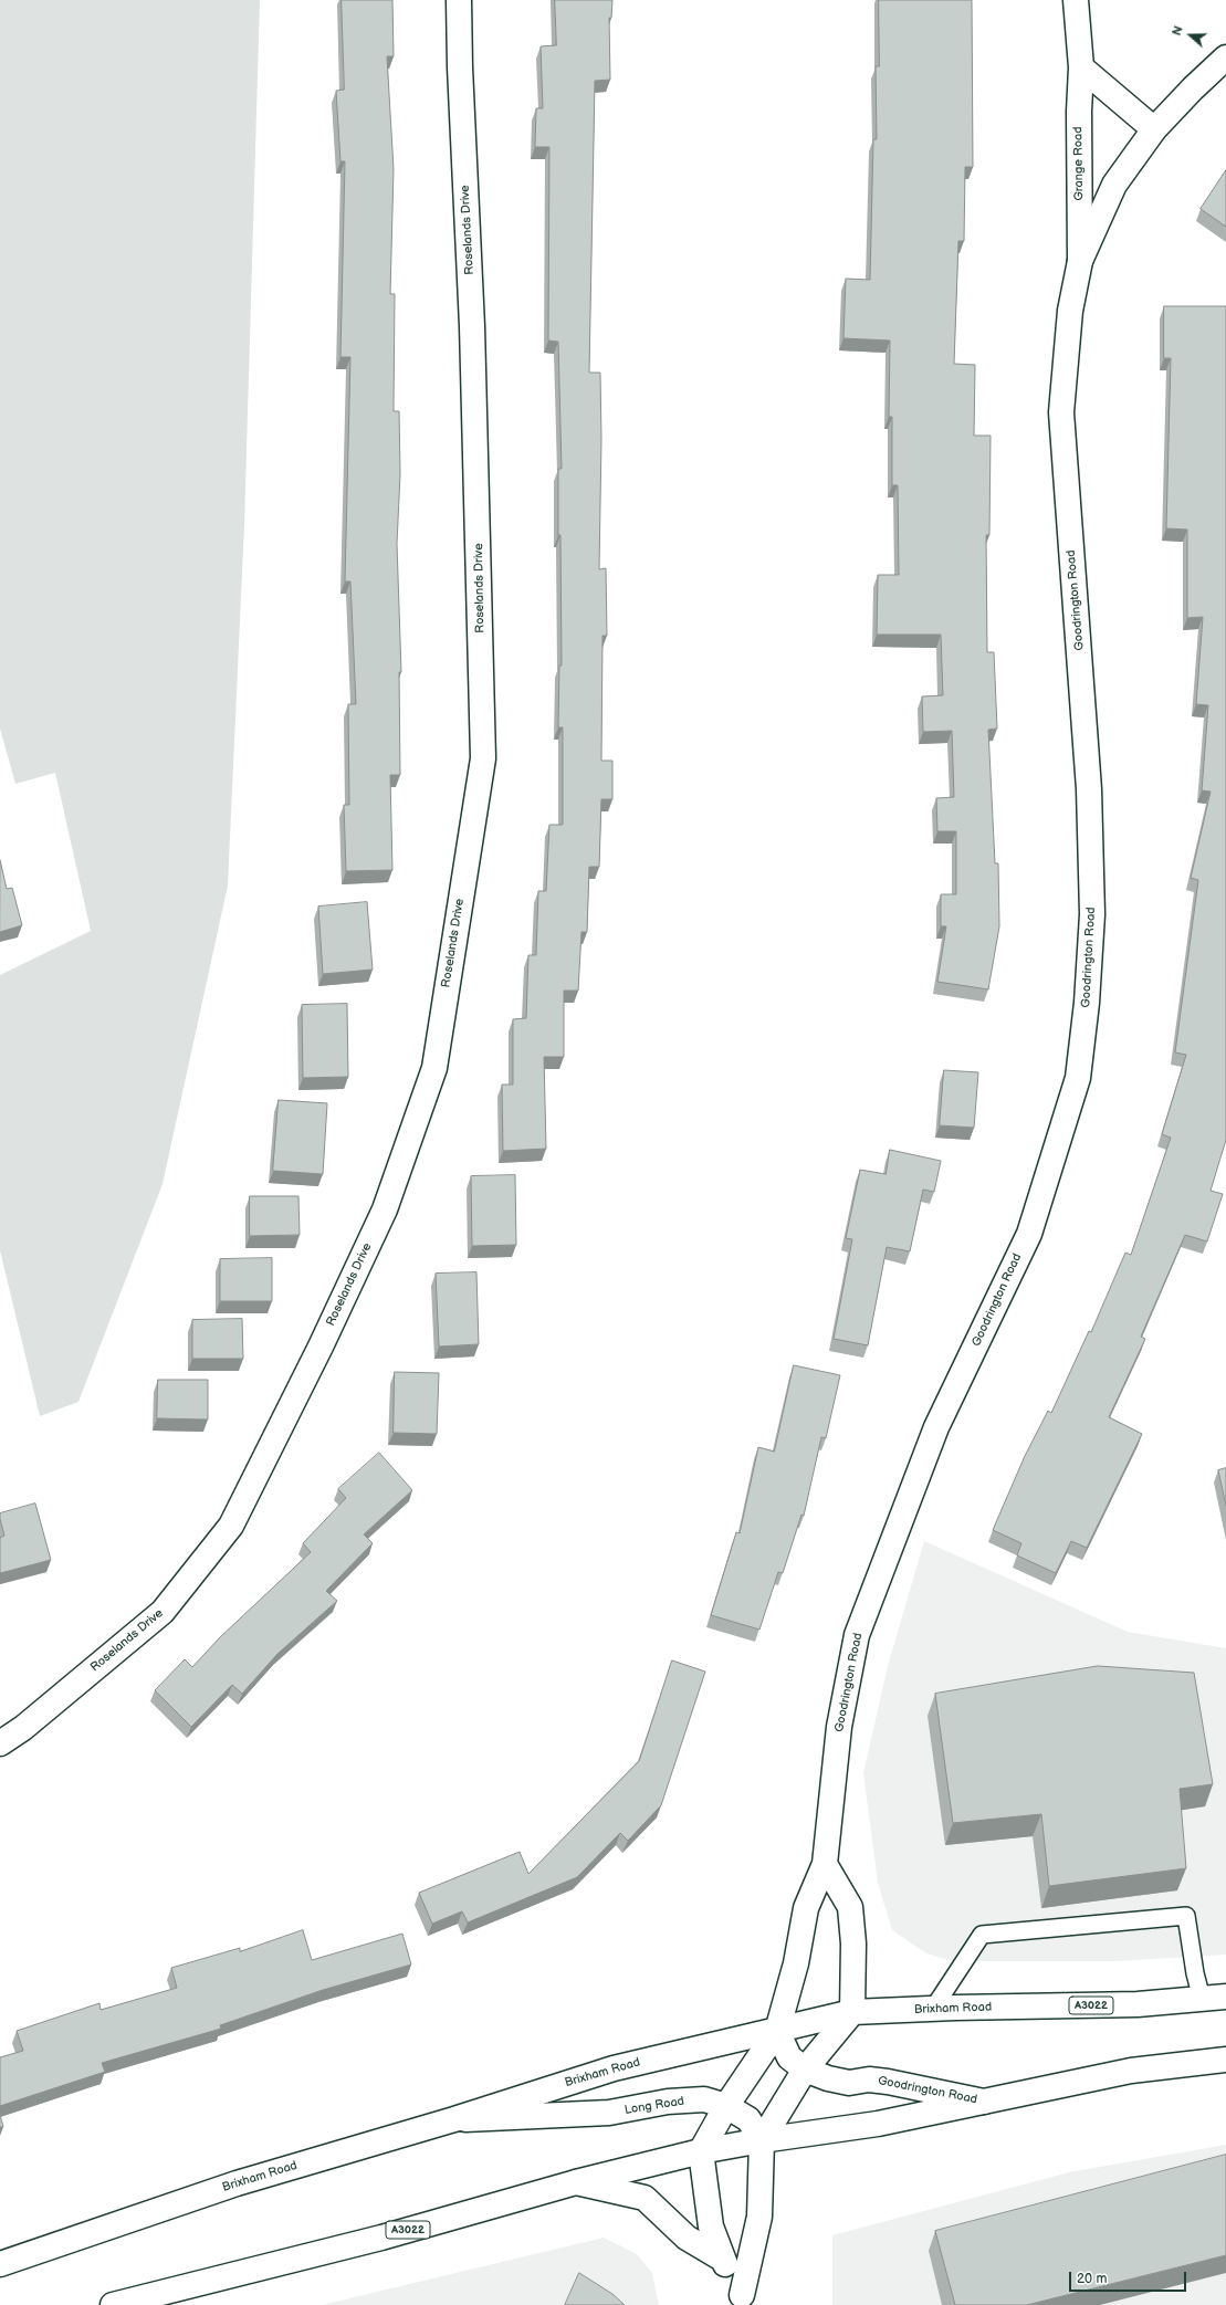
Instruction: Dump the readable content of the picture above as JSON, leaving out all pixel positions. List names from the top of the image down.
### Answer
{
  "streets": {
    "street": [
      "Grange Road",
      "Roselands Drive",
      "Goodrington Road",
      "A3022",
      "Brixham Road",
      "Long Road"
    ]
  },
  "crossings": [
    ["Grange Road", "Goodrington Road"],
    ["Goodrington Road", "A3022"],
    ["Goodrington Road", "Brixham Road"],
    ["A3022", "Long Road"],
    ["Brixham Road", "Long Road"]
  ],
  "scale_bar": "20 m",
  "north": "left"
}
